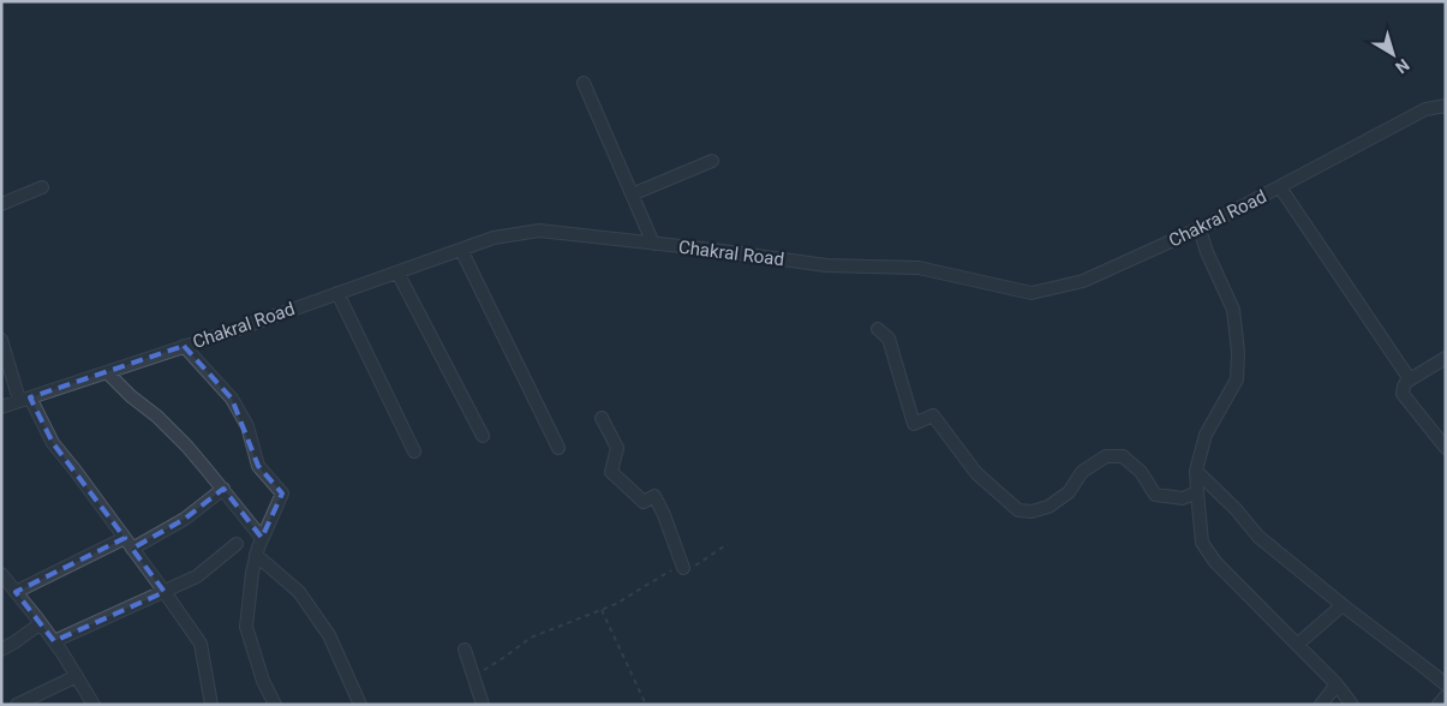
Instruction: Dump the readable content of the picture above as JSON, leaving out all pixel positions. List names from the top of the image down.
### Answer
{
  "streets": {
    "street": ["Chakral Road"]
  },
  "north": "bottom right"
}
